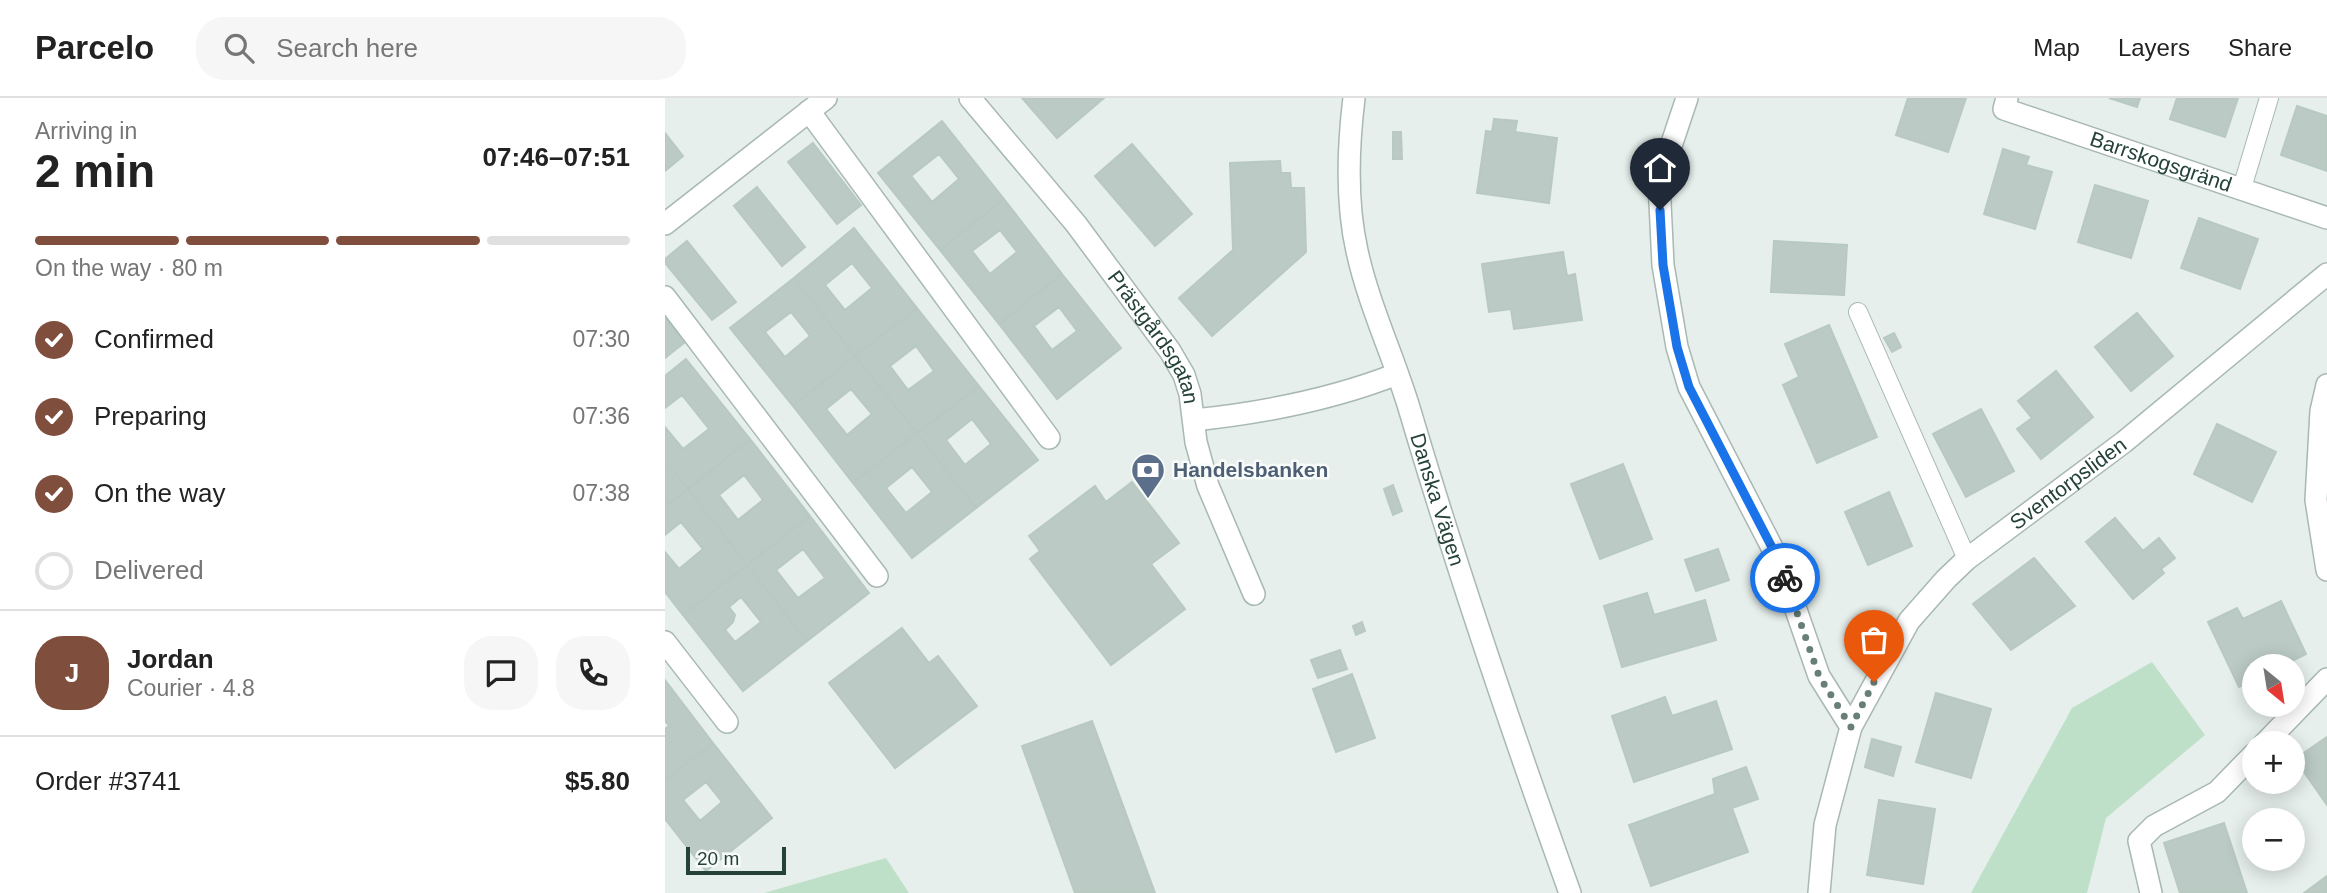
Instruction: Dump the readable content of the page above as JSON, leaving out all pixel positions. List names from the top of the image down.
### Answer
{
  "streets": {
    "street": [
      "Barrskogsgränd",
      "Prästgårdsgatan",
      "Sventorpsliden",
      "Danska Vägen"
    ]
  },
  "crossings": [
    ["Prästgårdsgatan", "Danska Vägen"]
  ],
  "places": {
    "bank": ["Handelsbanken"]
  },
  "scale_bar": "20 m",
  "north": "bottom right",
  "page": {
    "header": "Parcelo",
    "search": "Search here",
    "nav": ["Map", "Layers", "Share"],
    "heading": ["2 min", "Arriving in", "07:46–07:51"],
    "panel": [
      "Jordan",
      "Courier · 4.8",
      "Order #3741",
      "$5.80"
    ],
    "bar": "On the way · 80 m",
    "list": [
      ["Confirmed", "07:30"],
      ["Preparing", "07:36"],
      ["On the way", "07:38"],
      "Delivered"
    ],
    "round": "J",
    "map_buttons": ["+", "−"],
    "scale": "20 m"
  }
}
